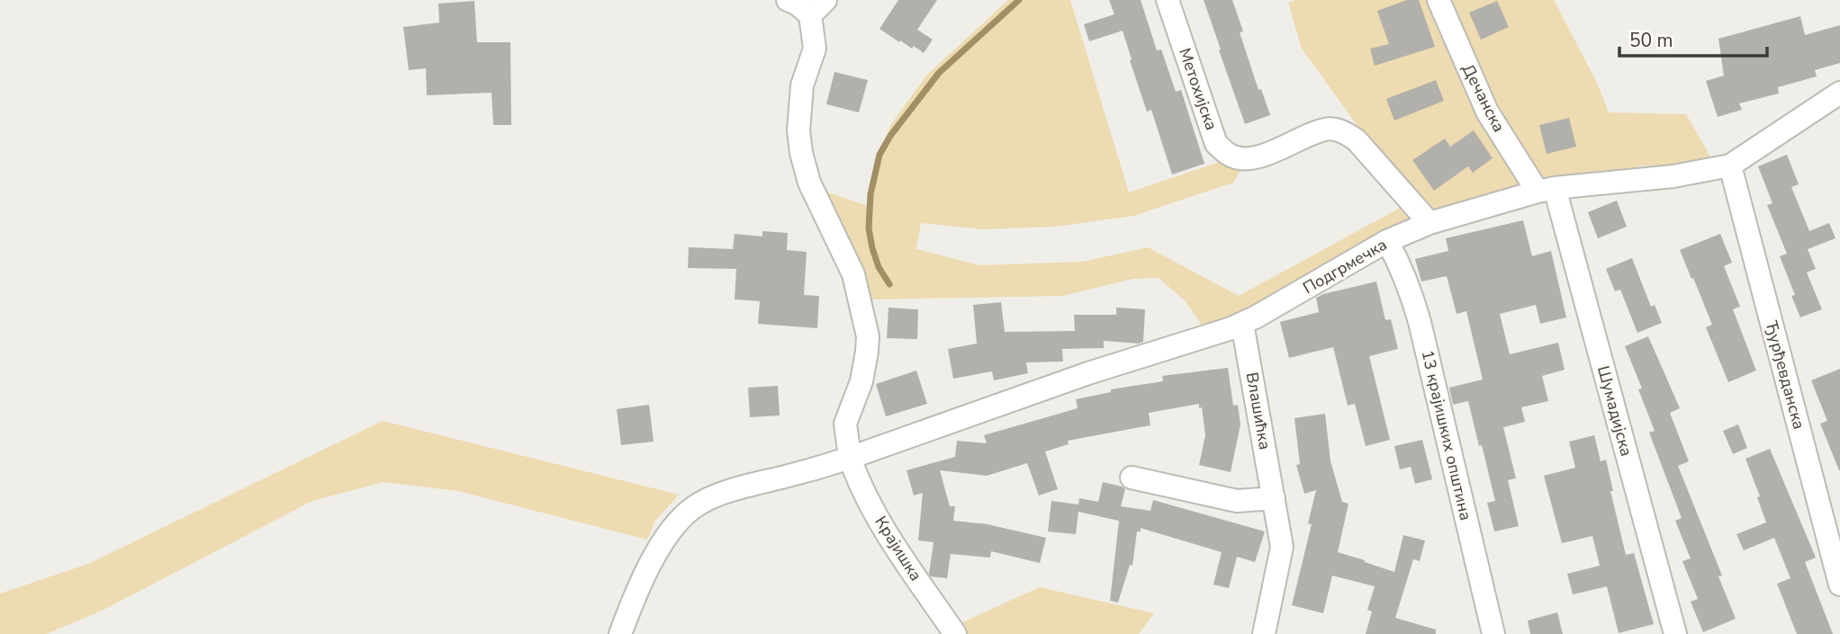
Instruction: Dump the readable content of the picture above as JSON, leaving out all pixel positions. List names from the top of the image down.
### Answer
{
  "streets": {
    "street": [
      "Метохијска",
      "Дечанска",
      "Подгрмечка",
      "Ђурђевданска",
      "Влашићка",
      "Шумадијска",
      "13 крајишких општина",
      "Крајишка"
    ]
  },
  "crossings": [
    ["Метохијска", "Подгрмечка"],
    ["Дечанска", "Подгрмечка"],
    ["Дечанска", "Шумадијска"],
    ["Подгрмечка", "Ђурђевданска"],
    ["Подгрмечка", "Влашићка"],
    ["Подгрмечка", "Шумадијска"],
    ["Подгрмечка", "13 крајишких општина"],
    ["Подгрмечка", "Крајишка"]
  ],
  "scale_bar": "50 m"
}
